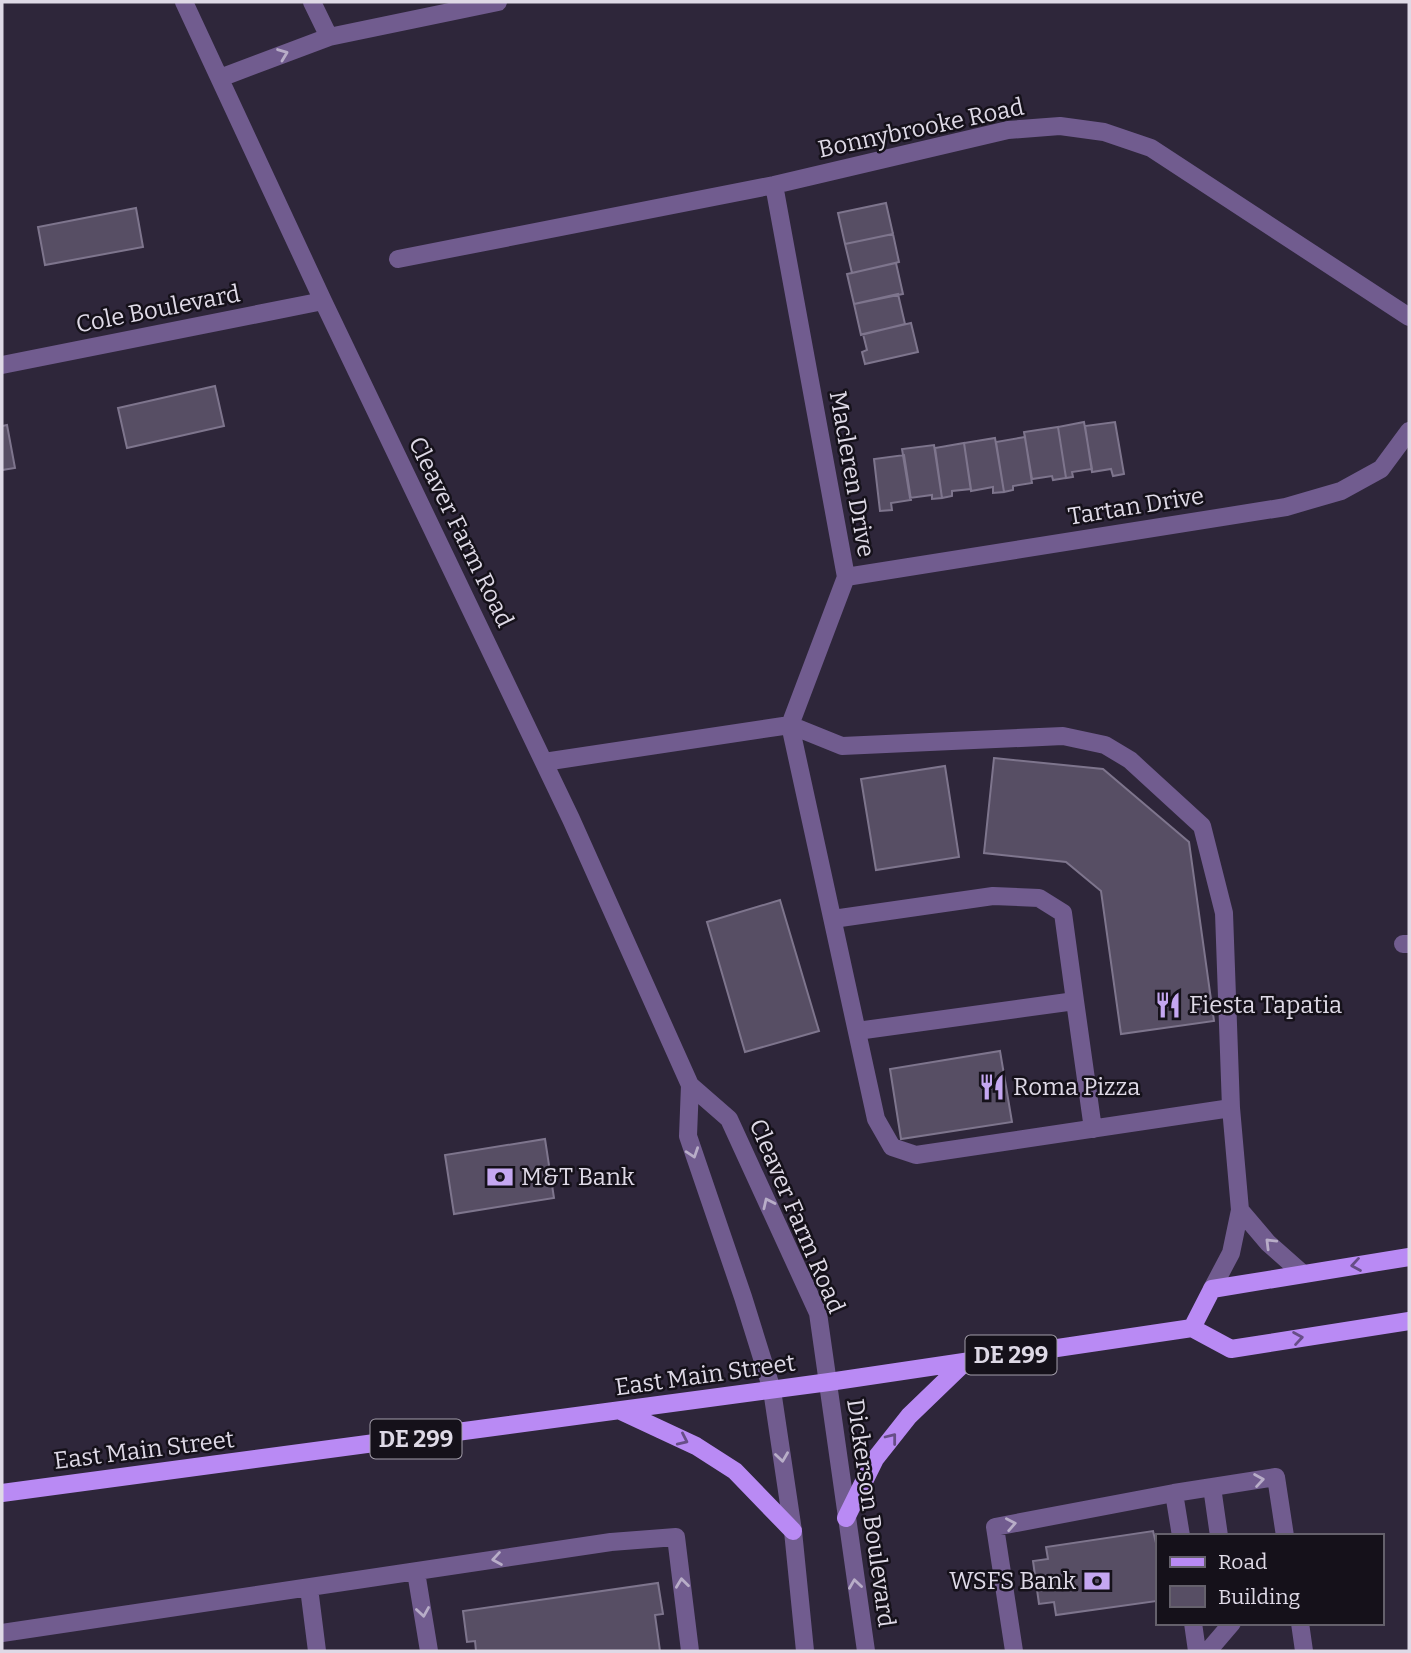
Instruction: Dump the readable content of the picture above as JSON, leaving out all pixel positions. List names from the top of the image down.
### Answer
{
  "streets": {
    "main road": ["DE 299", "East Main Street"],
    "street": [
      "Bonnybrooke Road",
      "Cole Boulevard",
      "Macleren Drive",
      "Tartan Drive",
      "Cleaver Farm Road",
      "Dickerson Boulevard"
    ]
  },
  "crossings": [
    ["Bonnybrooke Road", "Macleren Drive"],
    ["Cole Boulevard", "Cleaver Farm Road"],
    ["Macleren Drive", "Tartan Drive"],
    ["Cleaver Farm Road", "East Main Street"],
    ["Cleaver Farm Road", "Dickerson Boulevard"],
    ["East Main Street", "Dickerson Boulevard"]
  ],
  "places": {
    "restaurant": ["Fiesta Tapatia", "Roma Pizza"],
    "bank": ["M&T Bank", "WSFS Bank"]
  },
  "legend": ["Road", "Building"]
}
